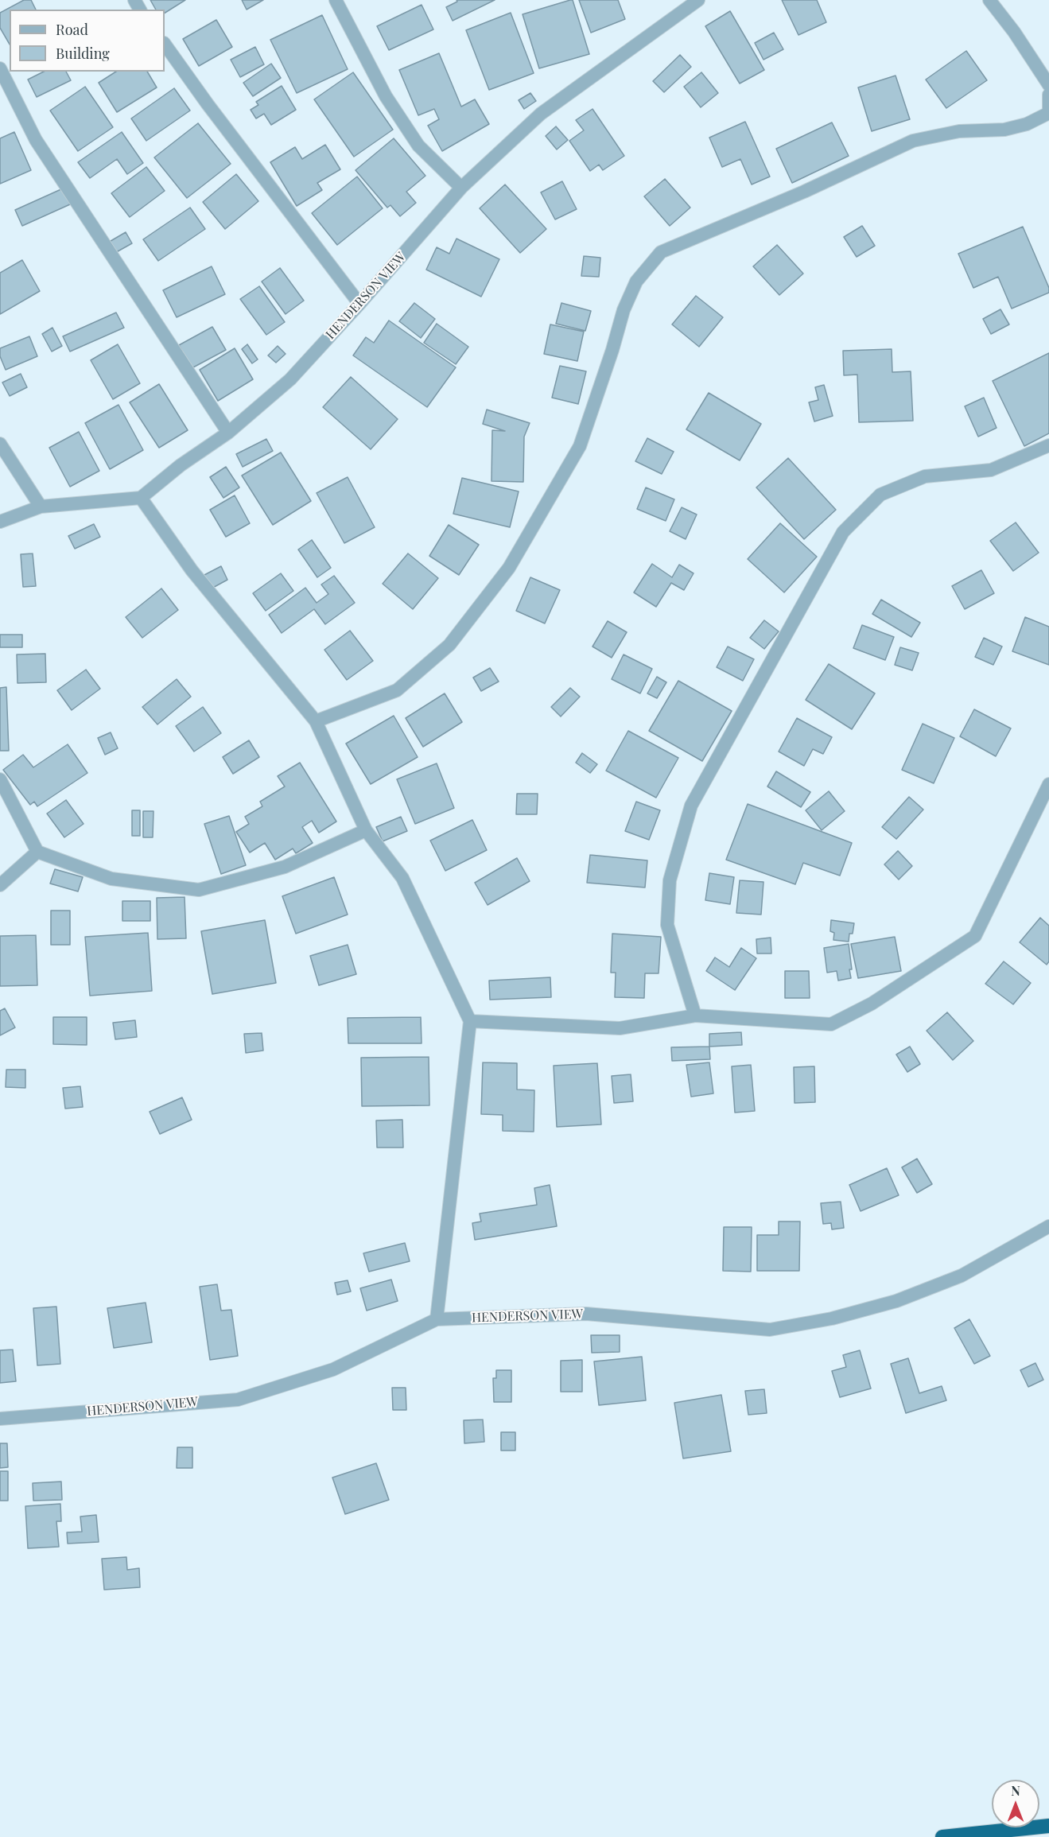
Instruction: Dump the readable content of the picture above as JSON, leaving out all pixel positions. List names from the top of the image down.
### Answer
{
  "streets": {
    "street": ["HENDERSON VIEW"]
  },
  "legend": ["Road", "Building"],
  "north": "top"
}
